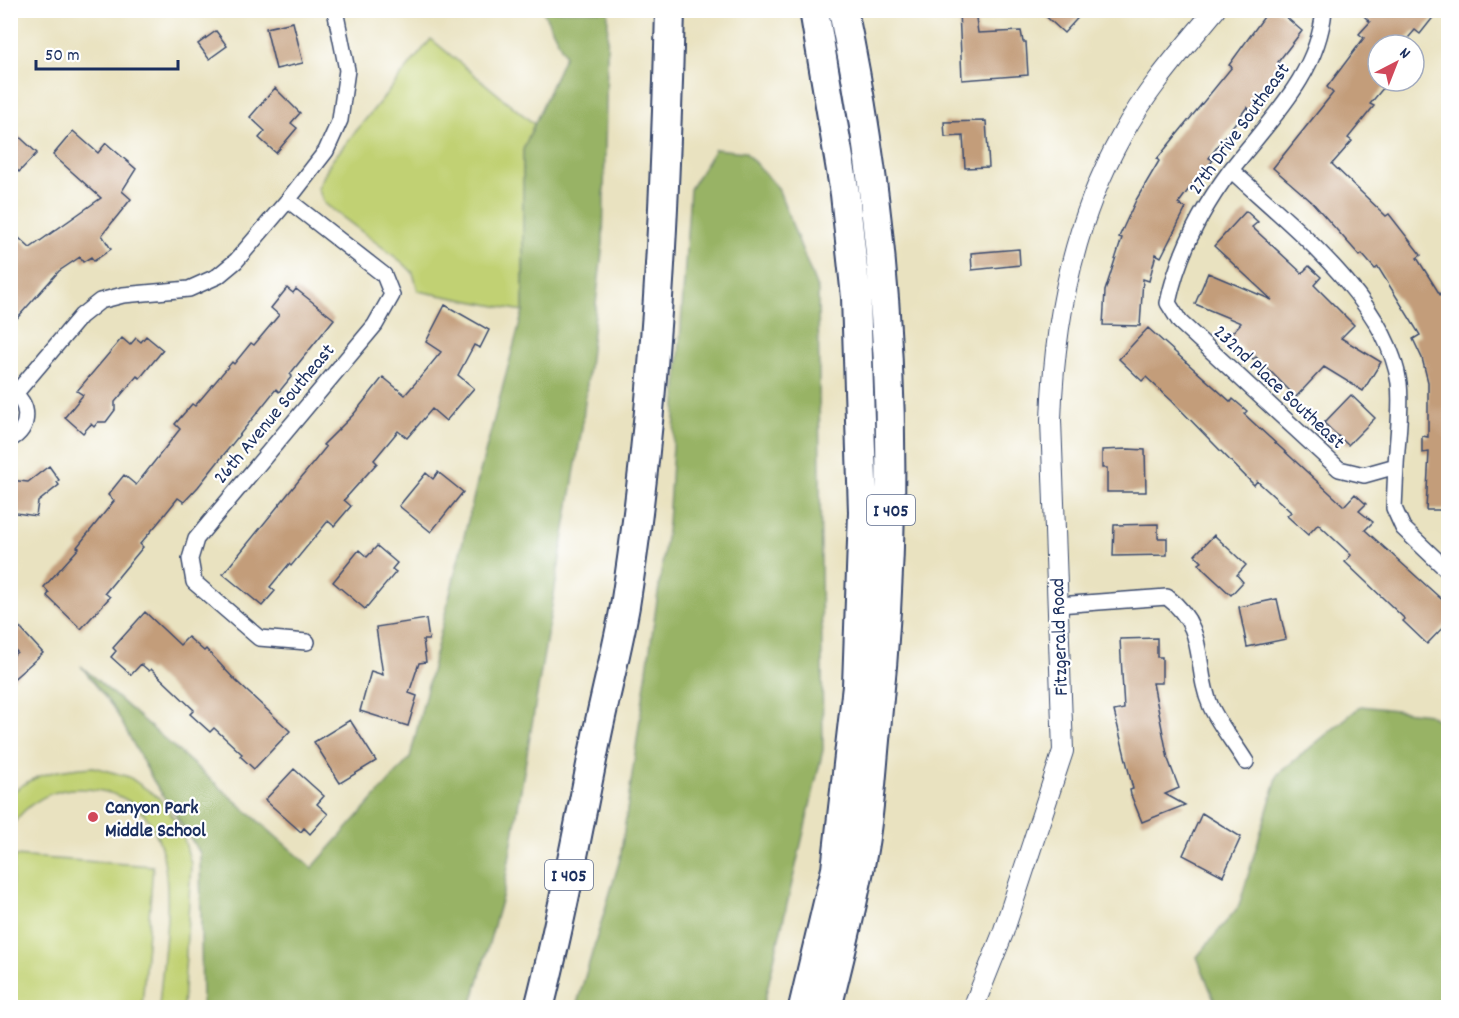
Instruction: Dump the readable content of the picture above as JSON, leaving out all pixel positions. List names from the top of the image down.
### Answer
{
  "streets": {
    "highway": ["I 405"],
    "street": [
      "27th Drive Southeast",
      "232nd Place Southeast",
      "26th Avenue Southeast",
      "Fitzgerald Road"
    ]
  },
  "crossings": [
    ["27th Drive Southeast", "232nd Place Southeast"]
  ],
  "places": ["Canyon Park Middle School"],
  "scale_bar": "50 m",
  "north": "top right"
}
